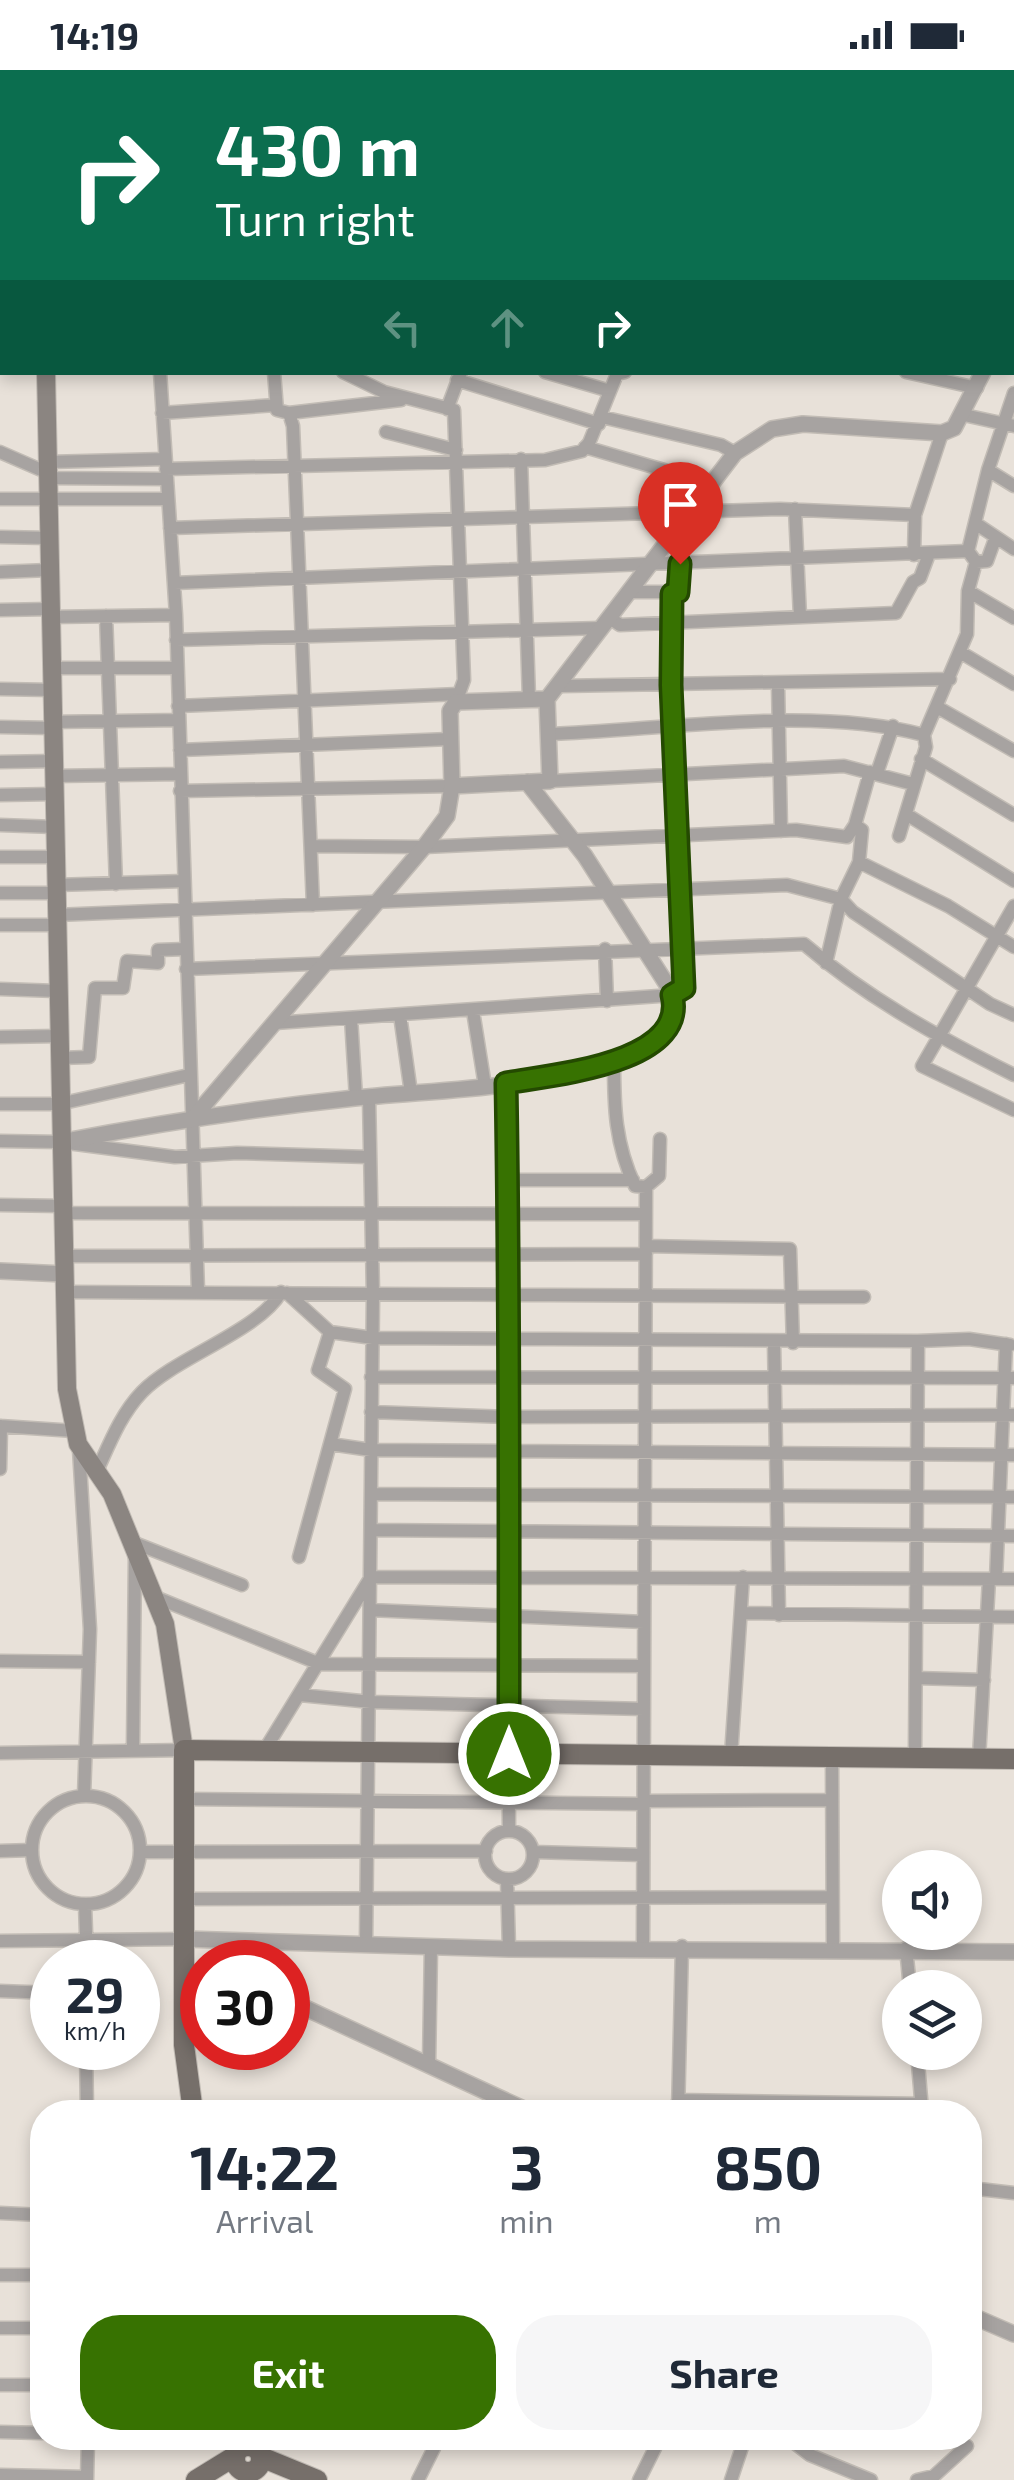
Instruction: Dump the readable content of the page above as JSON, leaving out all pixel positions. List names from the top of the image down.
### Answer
{
  "page": {
    "status": "14:19",
    "turn": ["430 m", "Turn right"],
    "speed": "29 km/h",
    "limit": "30",
    "eta": [
      "14:22",
      "Arrival",
      "3",
      "min",
      "850",
      "m"
    ],
    "buttons": ["Exit", "Share"]
  }
}
